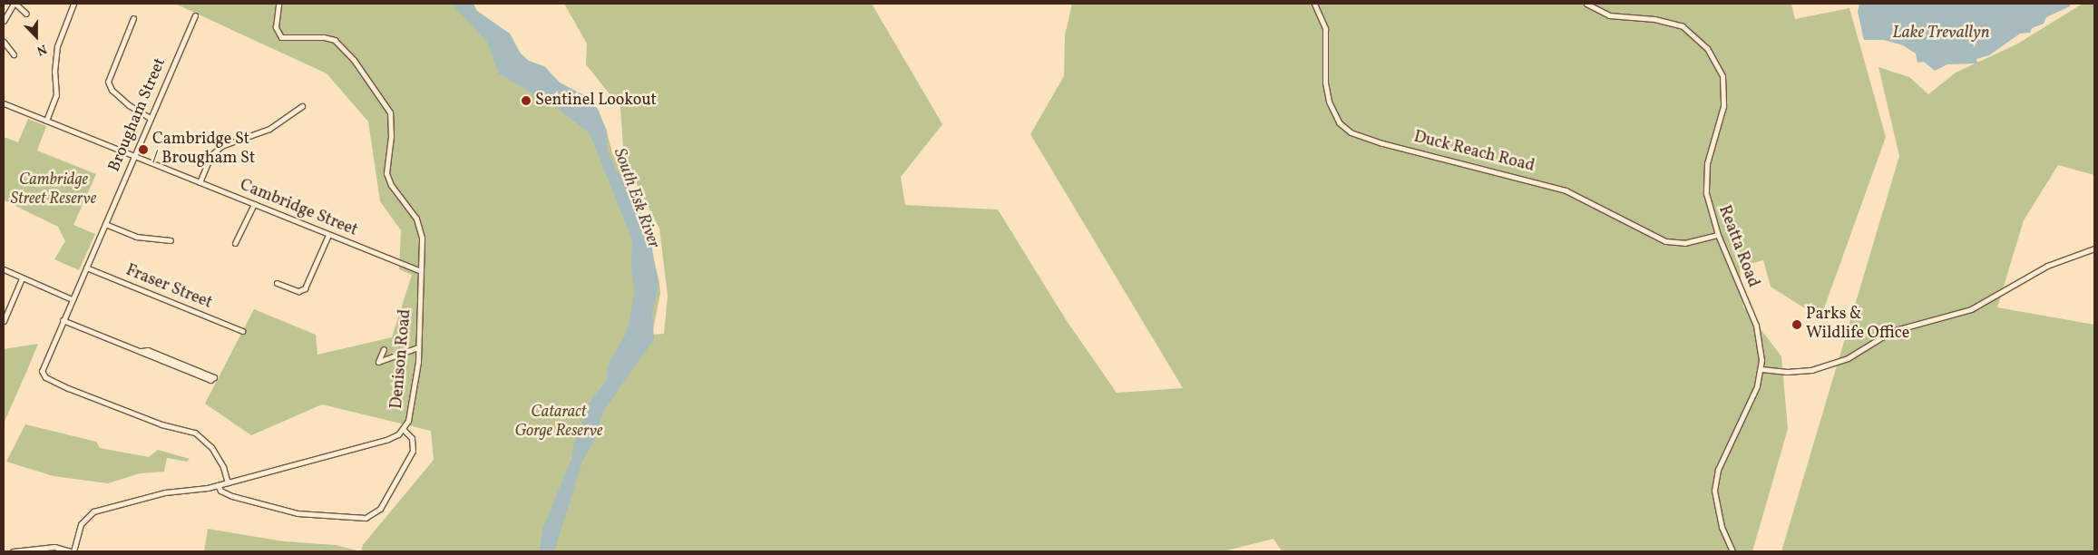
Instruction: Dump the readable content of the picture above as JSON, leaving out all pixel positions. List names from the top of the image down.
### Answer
{
  "streets": {
    "street": [
      "Brougham Street",
      "Duck Reach Road",
      "Cambridge Street",
      "Reatta Road",
      "Fraser Street",
      "Denison Road"
    ]
  },
  "crossings": [
    ["Brougham Street", "Cambridge Street"],
    ["Brougham Street", "Fraser Street"],
    ["Brougham Street", "Denison Road"],
    ["Duck Reach Road", "Reatta Road"],
    ["Cambridge Street", "Denison Road"]
  ],
  "water": ["Lake Trevallyn", "South Esk River"],
  "parks": ["Cambridge Street Reserve", "Cataract Gorge Reserve"],
  "places": ["Sentinel Lookout", "Cambridge St / Brougham St", "Parks & Wildlife Office"],
  "north": "bottom"
}
